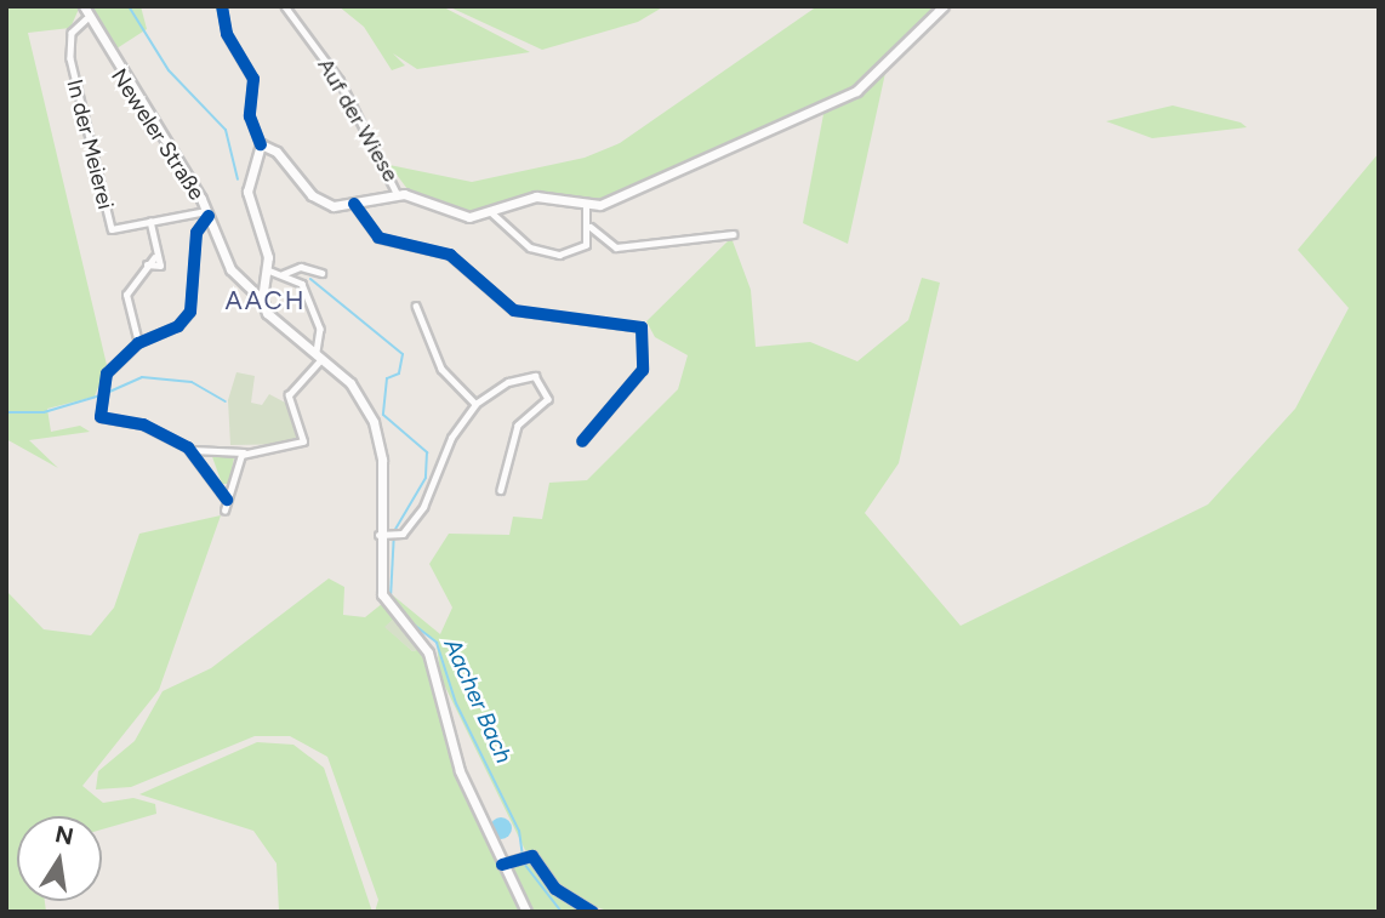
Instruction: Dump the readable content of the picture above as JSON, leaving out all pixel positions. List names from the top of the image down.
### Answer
{
  "streets": {
    "main road": ["Neweler Straße"],
    "street": ["Auf der Wiese", "In der Meierei"]
  },
  "crossings": [
    ["Neweler Straße", "In der Meierei"]
  ],
  "districts": ["AACH"],
  "water": ["Aacher Bach"],
  "north": "top"
}
